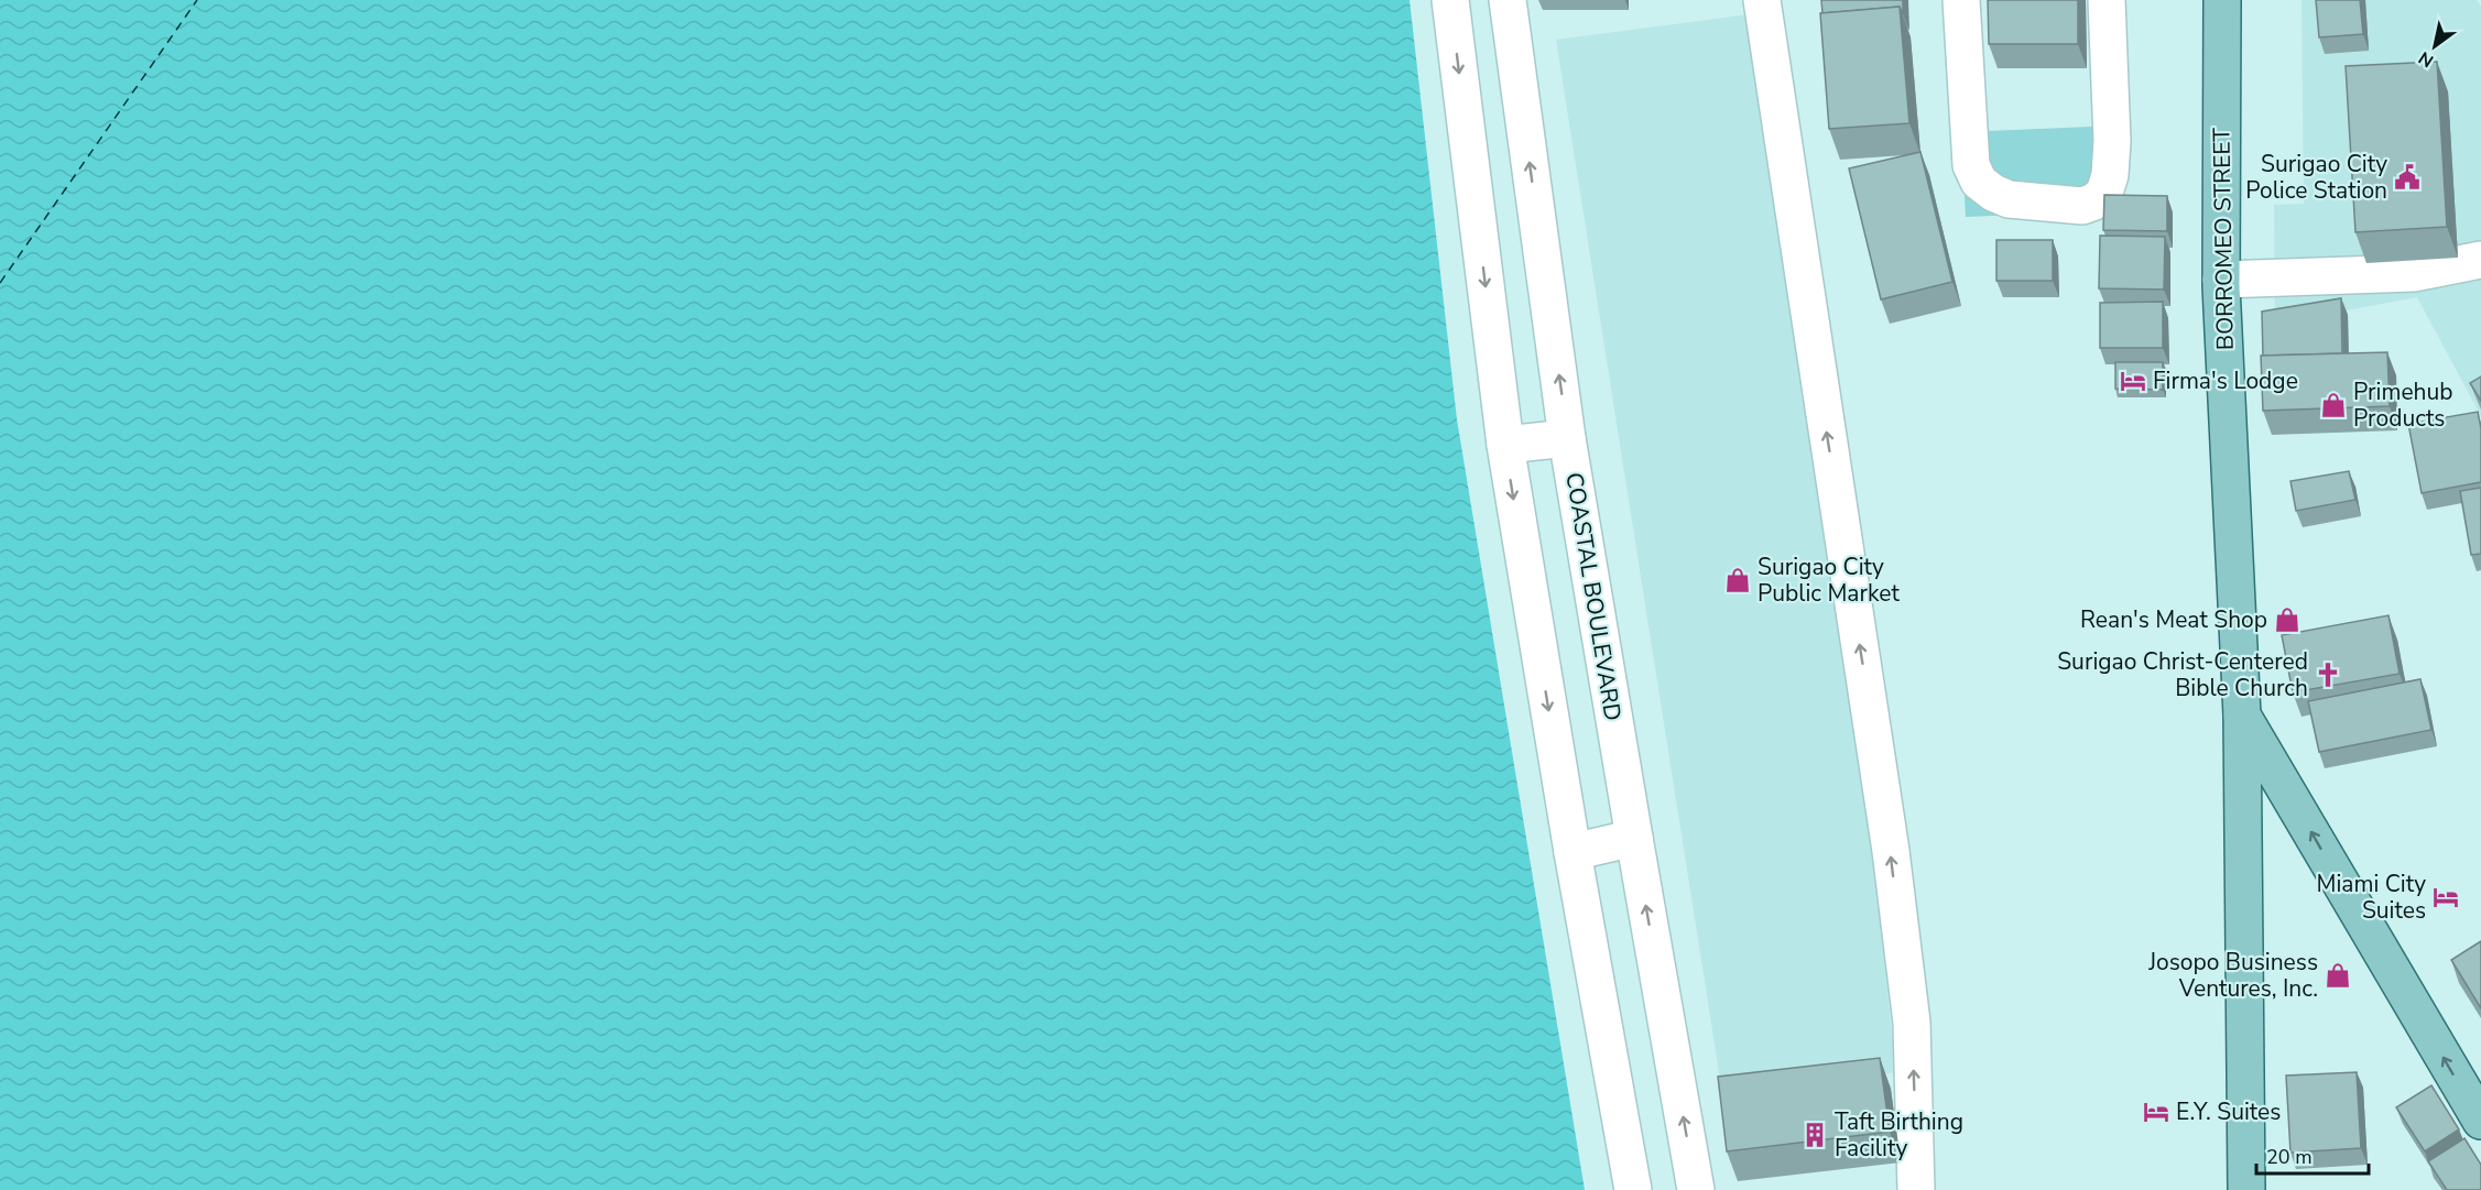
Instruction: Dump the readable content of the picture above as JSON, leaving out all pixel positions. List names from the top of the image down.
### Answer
{
  "streets": {
    "main road": ["BORROMEO STREET"],
    "street": ["COASTAL BOULEVARD"]
  },
  "places": {
    "public building": ["Surigao City Police Station"],
    "hotel": ["Firma's Lodge", "Miami City Suites", "E.Y. Suites"],
    "shop": [
      "Primehub Products",
      "Surigao City Public Market",
      "Rean's Meat Shop",
      "Josopo Business Ventures, Inc."
    ],
    "church": ["Surigao Christ-Centered Bible Church"],
    "building": ["Taft Birthing Facility"]
  },
  "scale_bar": "20 m",
  "north": "bottom left"
}
